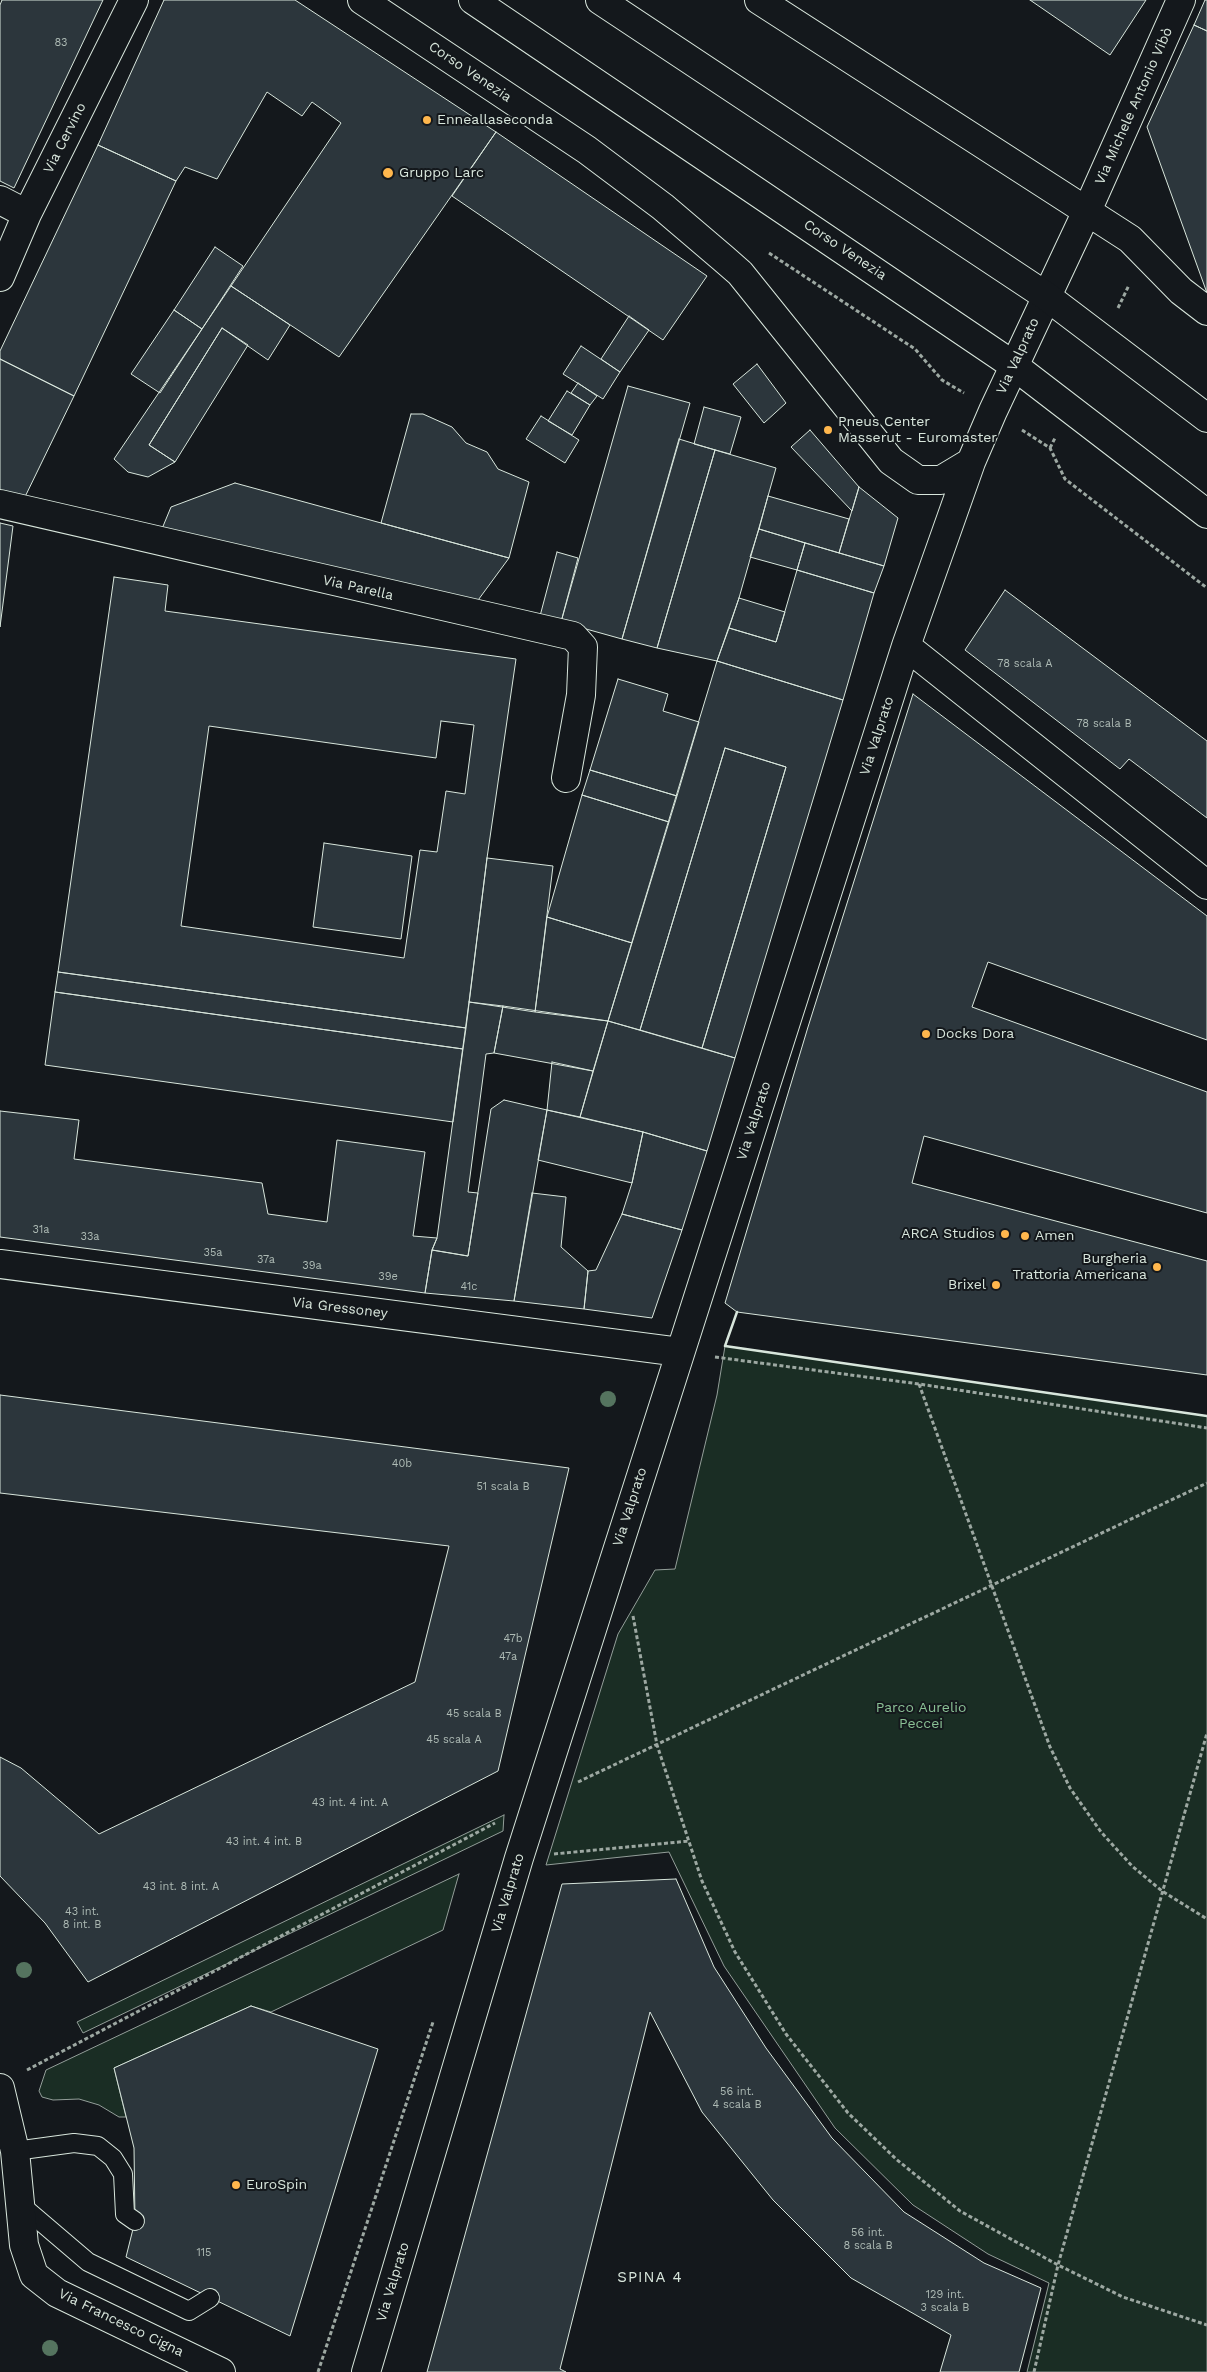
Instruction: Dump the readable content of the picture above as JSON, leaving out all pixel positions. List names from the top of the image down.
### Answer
{
  "streets": {
    "street": [
      "Corso Venezia",
      "Via Michele Antonio Vibò",
      "Via Cervino",
      "Via Valprato",
      "Via Parella",
      "Via Gressoney",
      "Via Francesco Cigna"
    ]
  },
  "crossings": [
    ["Corso Venezia", "Via Valprato"],
    ["Via Michele Antonio Vibò", "Via Valprato"],
    ["Via Valprato", "Via Gressoney"]
  ],
  "districts": ["SPINA 4"],
  "parks": ["Parco Aurelio Peccei"],
  "places": [
    "Enneallaseconda",
    "Gruppo Larc",
    "Pneus Center Masserut - Euromaster",
    "Docks Dora",
    "ARCA Studios",
    "Amen",
    "Burgheria Trattoria Americana",
    "Brixel",
    "EuroSpin"
  ],
  "house_numbers": [
    "83",
    "78 scala A",
    "78 scala B",
    "31a",
    "33a",
    "35a",
    "37a",
    "39a",
    "39e",
    "41c",
    "40b",
    "51 scala B",
    "47b",
    "47a",
    "45 scala B",
    "45 scala A",
    "43 int. 4 int. A",
    "43 int. 4 int. B",
    "43 int. 8 int. A",
    "43 int. 8 int. B",
    "56 int. 4 scala B",
    "56 int. 8 scala B",
    "115",
    "129 int. 3 scala B"
  ]
}
